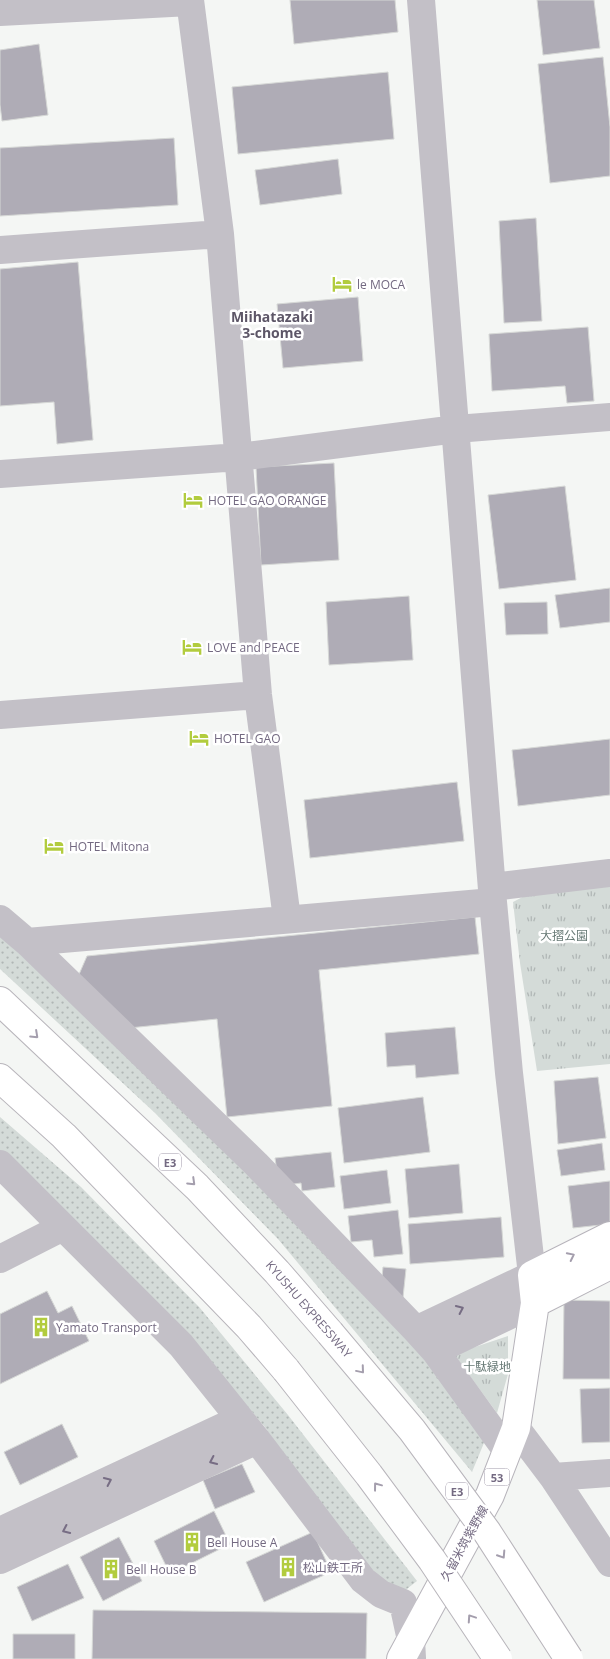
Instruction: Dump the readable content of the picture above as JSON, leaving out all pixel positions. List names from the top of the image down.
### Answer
{
  "streets": {
    "main road": [
      "E3",
      "KYUSHU EXPRESSWAY",
      "53",
      "久留米筑紫野線"
    ]
  },
  "districts": ["Miihatazaki 3-chome"],
  "parks": ["大摺公園", "十駄緑地"],
  "places": {
    "hotel": [
      "le MOCA",
      "HOTEL GAO ORANGE",
      "LOVE and PEACE",
      "HOTEL GAO",
      "HOTEL Mitona"
    ],
    "building": [
      "Yamato Transport",
      "Bell House A",
      "松山鉄工所",
      "Bell House B"
    ]
  }
}
